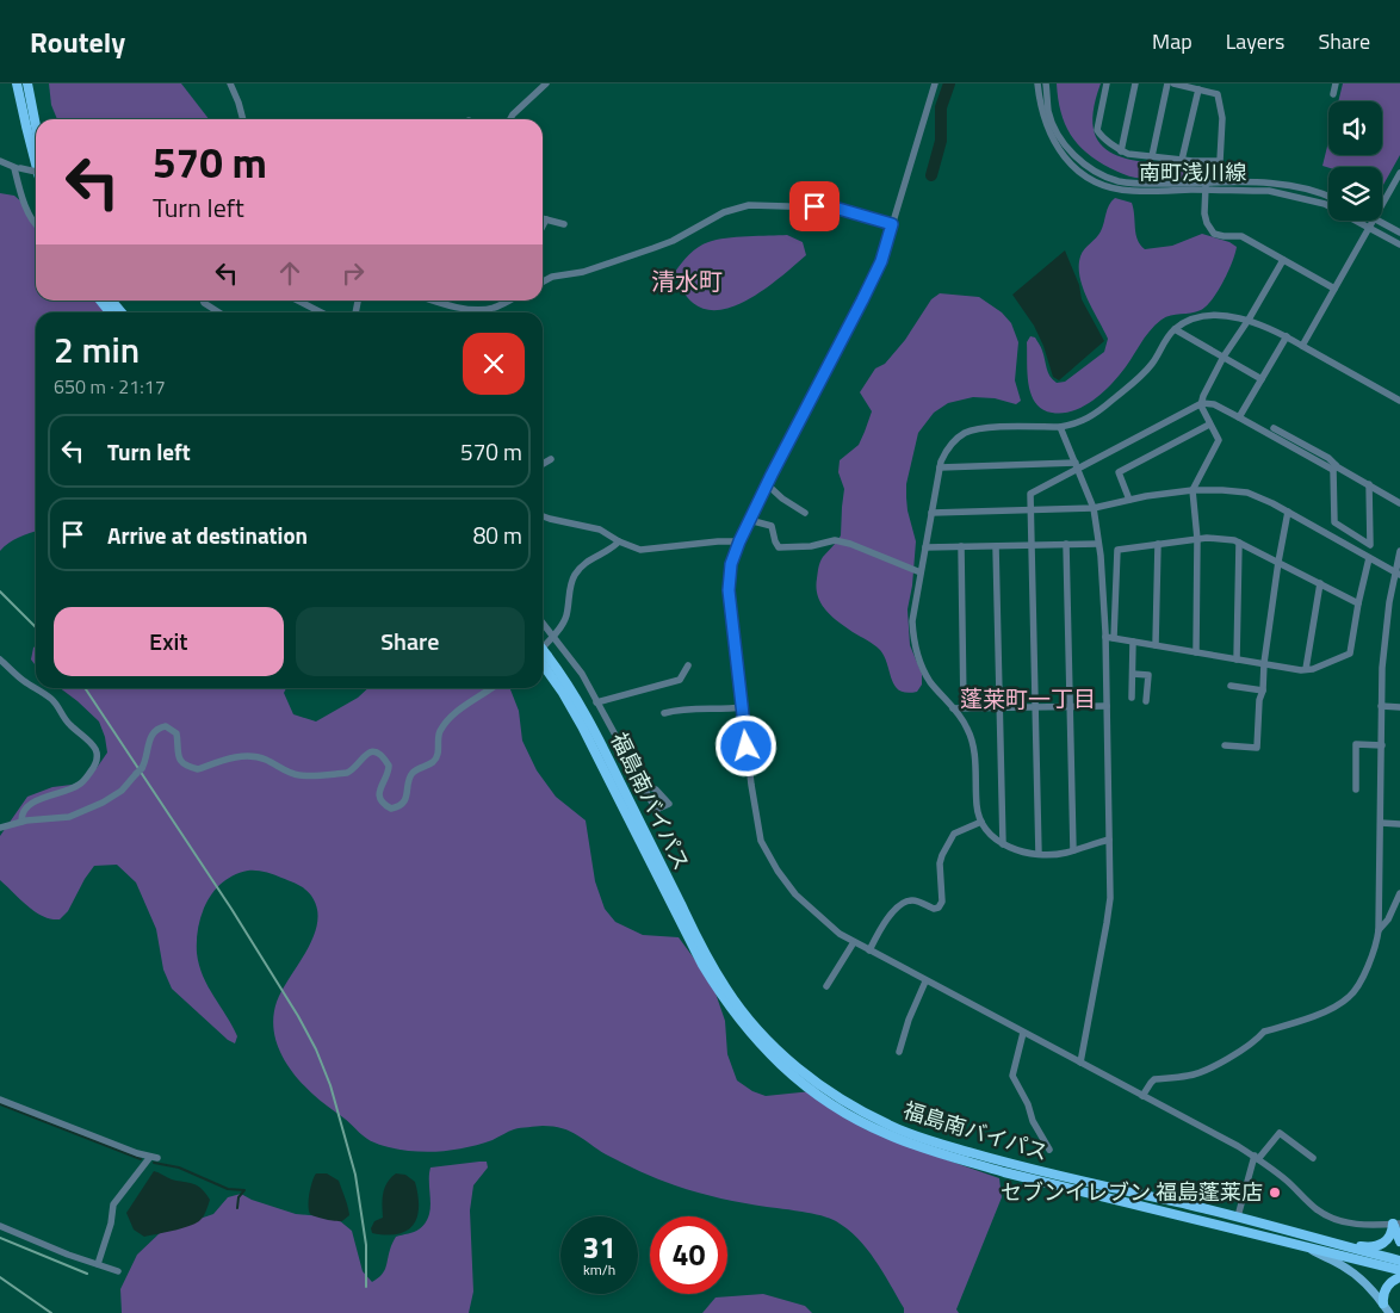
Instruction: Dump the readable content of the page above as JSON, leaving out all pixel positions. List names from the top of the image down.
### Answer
{
  "streets": {
    "highway": ["福島南バイパス"],
    "street": ["南町浅川線"]
  },
  "districts": ["清水町", "蓬莱町一丁目"],
  "places": ["セブンイレブン 福島蓬莱店"],
  "page": {
    "header": "Routely",
    "nav": ["Map", "Layers", "Share"],
    "turn": ["570 m", "Turn left"],
    "heading": ["2 min", "650 m · 21:17"],
    "list": [
      {
        "name": "Turn left",
        "value": "570 m"
      },
      {
        "name": "Arrive at destination",
        "value": "80 m"
      }
    ],
    "buttons": ["Exit", "Share"],
    "speed": "31 km/h",
    "limit": "40"
  }
}
